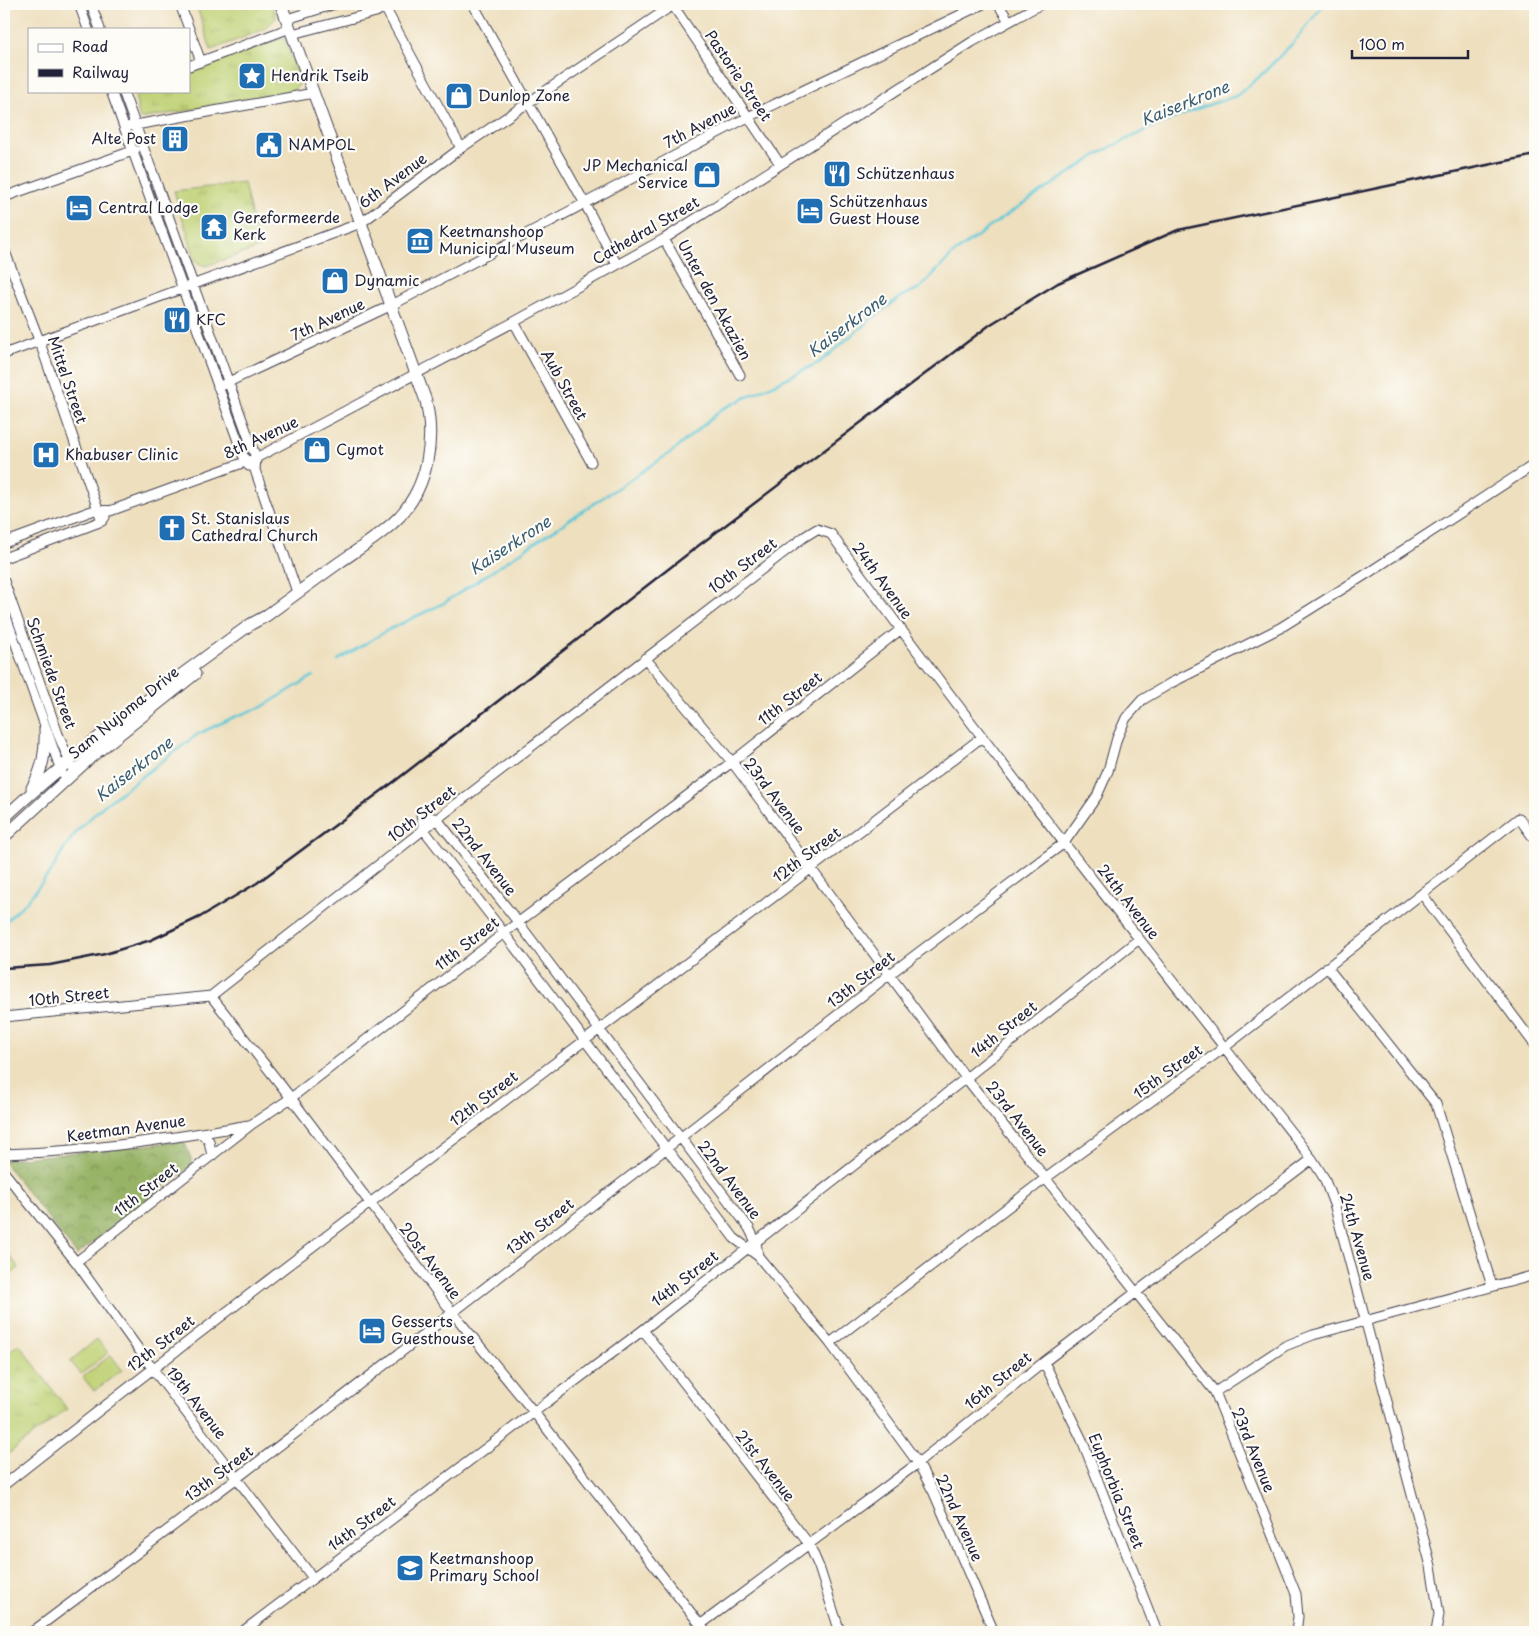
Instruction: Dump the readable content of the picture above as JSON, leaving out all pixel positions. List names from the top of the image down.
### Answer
{
  "streets": {
    "main road": ["Sam Nujoma Drive"],
    "street": [
      "Pastorie Street",
      "7th Avenue",
      "6th Avenue",
      "Cathedral Street",
      "Unter den Akazien",
      "Mittel Street",
      "Aub Street",
      "8th Avenue",
      "10th Street",
      "24th Avenue",
      "Schmiede Street",
      "11th Street",
      "23rd Avenue",
      "12th Street",
      "22nd Avenue",
      "13th Street",
      "14th Street",
      "15th Street",
      "Keetman Avenue",
      "20st Avenue",
      "16th Street",
      "19th Avenue",
      "21st Avenue",
      "Euphorbia Street"
    ]
  },
  "crossings": [
    ["Pastorie Street", "7th Avenue"],
    ["Pastorie Street", "6th Avenue"],
    ["Pastorie Street", "Cathedral Street"],
    ["7th Avenue", "Sam Nujoma Drive"],
    ["6th Avenue", "Mittel Street"],
    ["6th Avenue", "Sam Nujoma Drive"],
    ["Cathedral Street", "Unter den Akazien"],
    ["Cathedral Street", "Aub Street"],
    ["Cathedral Street", "8th Avenue"],
    ["Cathedral Street", "Sam Nujoma Drive"],
    ["Mittel Street", "8th Avenue"],
    ["8th Avenue", "Sam Nujoma Drive"],
    ["10th Street", "24th Avenue"],
    ["10th Street", "23rd Avenue"],
    ["10th Street", "22nd Avenue"],
    ["10th Street", "20st Avenue"],
    ["24th Avenue", "11th Street"],
    ["24th Avenue", "12th Street"],
    ["24th Avenue", "13th Street"],
    ["24th Avenue", "14th Street"],
    ["24th Avenue", "15th Street"],
    ["24th Avenue", "16th Street"],
    ["Schmiede Street", "Sam Nujoma Drive"],
    ["11th Street", "23rd Avenue"],
    ["11th Street", "22nd Avenue"],
    ["11th Street", "Keetman Avenue"],
    ["11th Street", "20st Avenue"],
    ["11th Street", "19th Avenue"],
    ["23rd Avenue", "12th Street"],
    ["23rd Avenue", "13th Street"],
    ["23rd Avenue", "14th Street"],
    ["23rd Avenue", "15th Street"],
    ["23rd Avenue", "16th Street"],
    ["12th Street", "22nd Avenue"],
    ["12th Street", "20st Avenue"],
    ["12th Street", "19th Avenue"],
    ["22nd Avenue", "13th Street"],
    ["22nd Avenue", "14th Street"],
    ["22nd Avenue", "15th Street"],
    ["22nd Avenue", "16th Street"],
    ["13th Street", "20st Avenue"],
    ["13th Street", "19th Avenue"],
    ["14th Street", "20st Avenue"],
    ["14th Street", "19th Avenue"],
    ["14th Street", "21st Avenue"],
    ["20st Avenue", "16th Street"],
    ["16th Street", "21st Avenue"],
    ["16th Street", "Euphorbia Street"]
  ],
  "water": ["Kaiserkrone"],
  "places": {
    "place": ["Hendrik Tseib"],
    "shop": [
      "Dunlop Zone",
      "JP Mechanical Service",
      "Dynamic",
      "Cymot"
    ],
    "building": ["Alte Post"],
    "public building": ["NAMPOL"],
    "restaurant": ["Schützenhaus", "KFC"],
    "hotel": ["Central Lodge", "Schützenhaus Guest House", "Gesserts Guesthouse"],
    "temple": ["Gereformeerde Kerk"],
    "museum": ["Keetmanshoop Municipal Museum"],
    "hospital": ["Khabuser Clinic"],
    "church": ["St. Stanislaus Cathedral Church"],
    "school or university": ["Keetmanshoop Primary School"]
  },
  "legend": ["Road", "Railway"],
  "scale_bar": "100 m"
}
